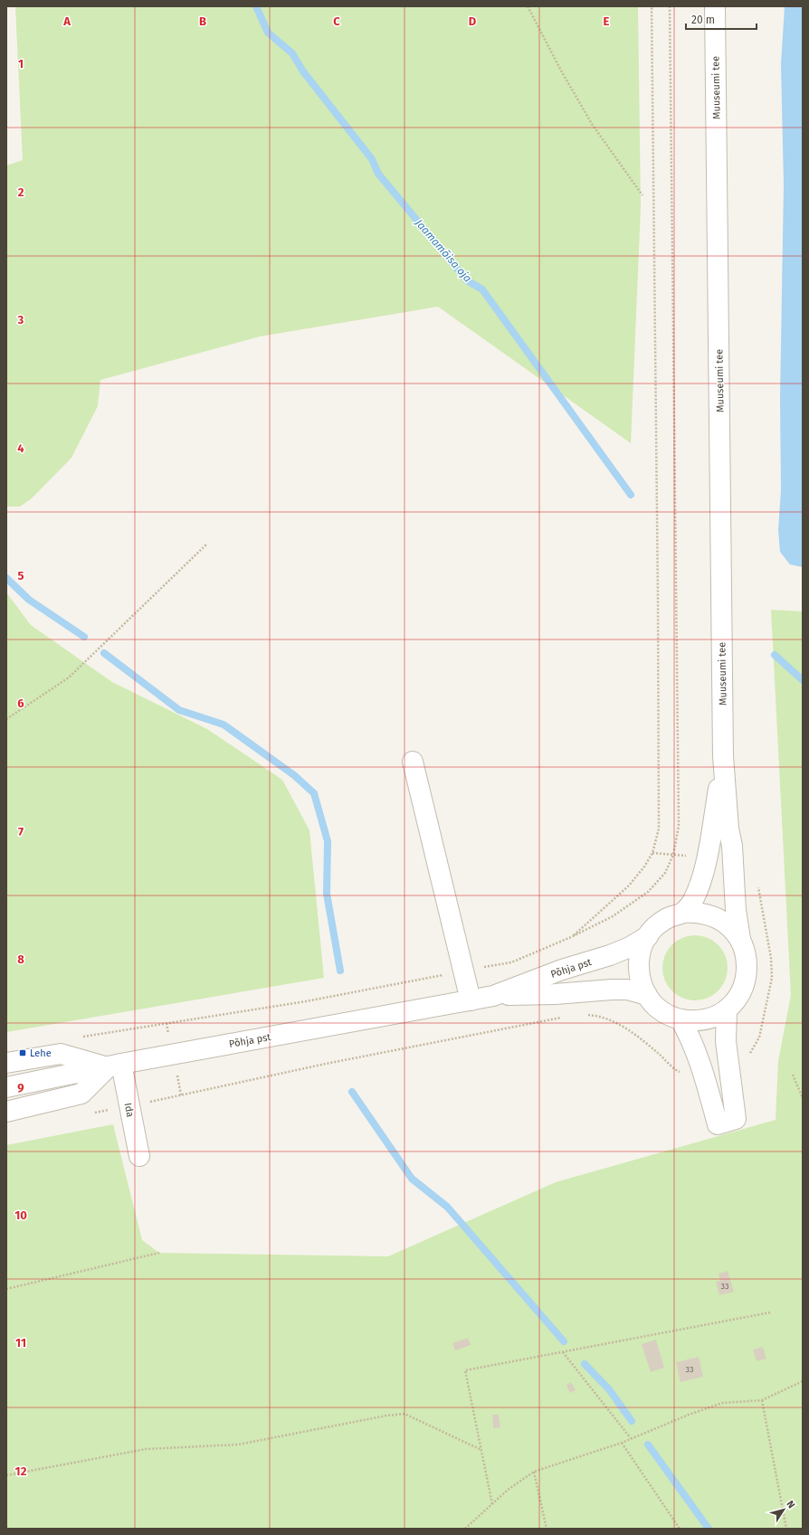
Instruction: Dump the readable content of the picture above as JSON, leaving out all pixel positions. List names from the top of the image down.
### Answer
{
  "streets": {
    "street": ["Muuseumi tee", "Põhja pst", "Ida"]
  },
  "crossings": [
    ["Muuseumi tee", "Põhja pst"],
    ["Põhja pst", "Ida"]
  ],
  "water": ["Jaamamõisa oja"],
  "places": {
    "transit": ["Lehe"]
  },
  "house_numbers": ["33", "33"],
  "scale_bar": "20 m",
  "north": "top right",
  "grid": {
    "columns": [
      "A",
      "B",
      "C",
      "D",
      "E"
    ],
    "rows": [
      "1",
      "2",
      "3",
      "4",
      "5",
      "6",
      "7",
      "8",
      "9",
      "10",
      "11",
      "12"
    ]
  }
}
